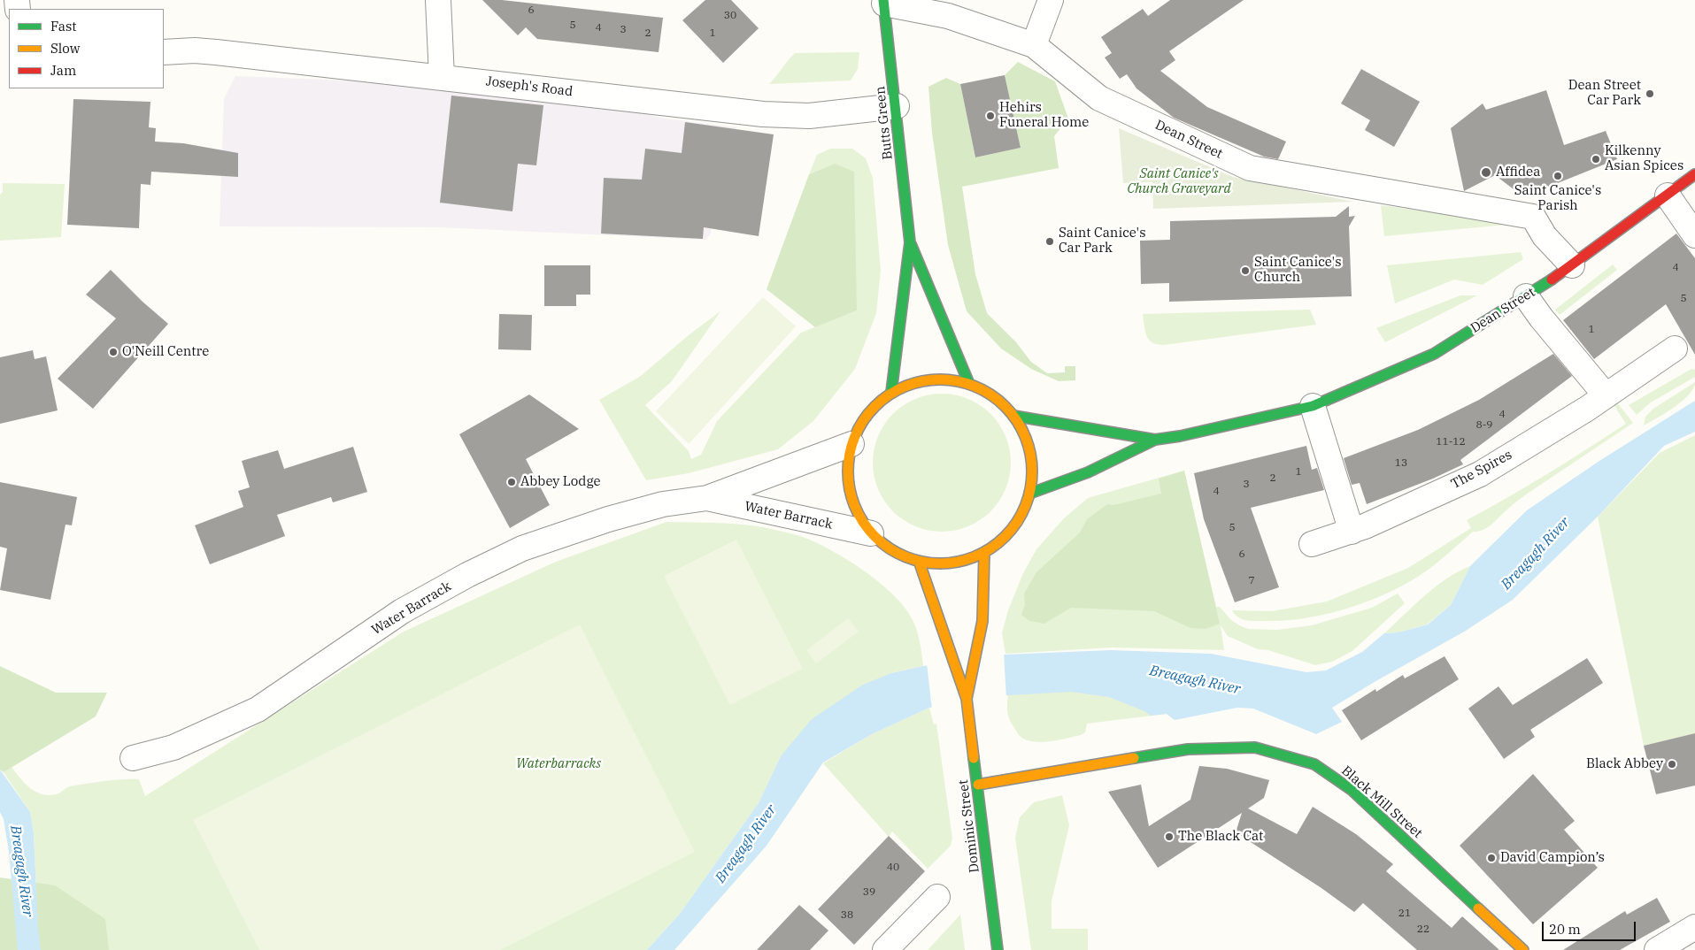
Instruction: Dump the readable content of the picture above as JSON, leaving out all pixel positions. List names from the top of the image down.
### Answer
{
  "streets": {
    "main road": [
      "Butts Green",
      "Dean Street",
      "Black Mill Street",
      "Dominic Street"
    ],
    "street": ["Joseph's Road", "The Spires", "Water Barrack"]
  },
  "crossings": [
    ["Joseph's Road", "Butts Green"],
    ["Butts Green", "Dean Street"],
    ["Black Mill Street", "Dominic Street"]
  ],
  "water": ["Breagagh River"],
  "parks": ["Saint Canice's Church Graveyard", "Waterbarracks"],
  "places": [
    "Dean Street Car Park",
    "Hehirs Funeral Home",
    "Kilkenny Asian Spices",
    "Affidea",
    "Saint Canice's Parish",
    "Saint Canice's Car Park",
    "Saint Canice's Church",
    "O'Neill Centre",
    "Abbey Lodge",
    "Black Abbey",
    "The Black Cat",
    "David Campion’s"
  ],
  "house_numbers": [
    "6",
    "30",
    "5",
    "4",
    "3",
    "2",
    "1",
    "4",
    "5",
    "1",
    "4",
    "8-9",
    "11-12",
    "13",
    "1",
    "2",
    "3",
    "4",
    "5",
    "6",
    "7",
    "40",
    "39",
    "21",
    "38",
    "22"
  ],
  "legend": ["Fast", "Slow", "Jam"],
  "scale_bar": "20 m"
}
